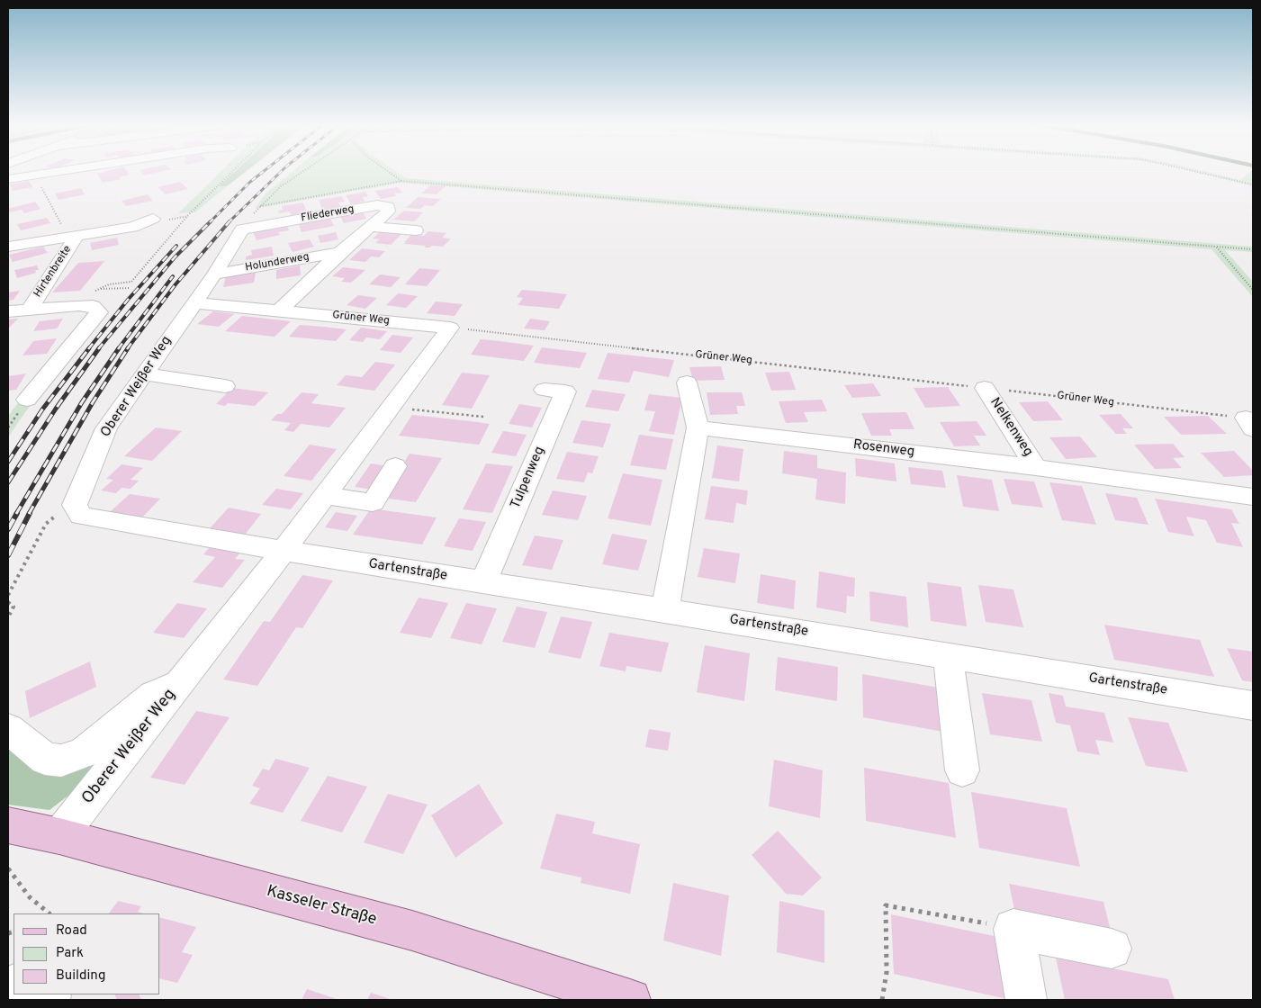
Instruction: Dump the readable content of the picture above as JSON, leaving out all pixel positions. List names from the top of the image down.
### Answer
{
  "streets": {
    "main road": ["Kasseler Straße"],
    "street": [
      "Fliederweg",
      "Holunderweg",
      "Hirtenbreite",
      "Grüner Weg",
      "Oberer Weißer Weg",
      "Nelkenweg",
      "Rosenweg",
      "Tulpenweg",
      "Gartenstraße"
    ]
  },
  "crossings": [
    ["Fliederweg", "Holunderweg"],
    ["Fliederweg", "Grüner Weg"],
    ["Fliederweg", "Oberer Weißer Weg"],
    ["Holunderweg", "Oberer Weißer Weg"],
    ["Grüner Weg", "Oberer Weißer Weg"],
    ["Grüner Weg", "Nelkenweg"],
    ["Oberer Weißer Weg", "Gartenstraße"],
    ["Oberer Weißer Weg", "Kasseler Straße"],
    ["Nelkenweg", "Rosenweg"],
    ["Tulpenweg", "Gartenstraße"]
  ],
  "legend": ["Road", "Park", "Building"]
}
